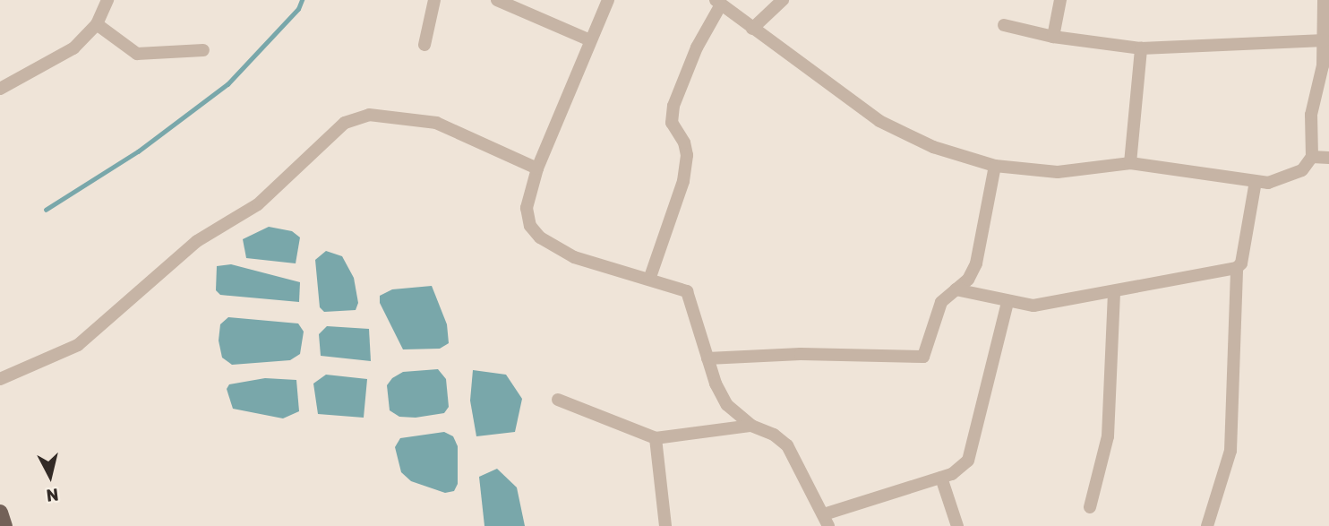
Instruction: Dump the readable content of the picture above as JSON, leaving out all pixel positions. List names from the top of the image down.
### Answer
{
  "north": "bottom"
}
